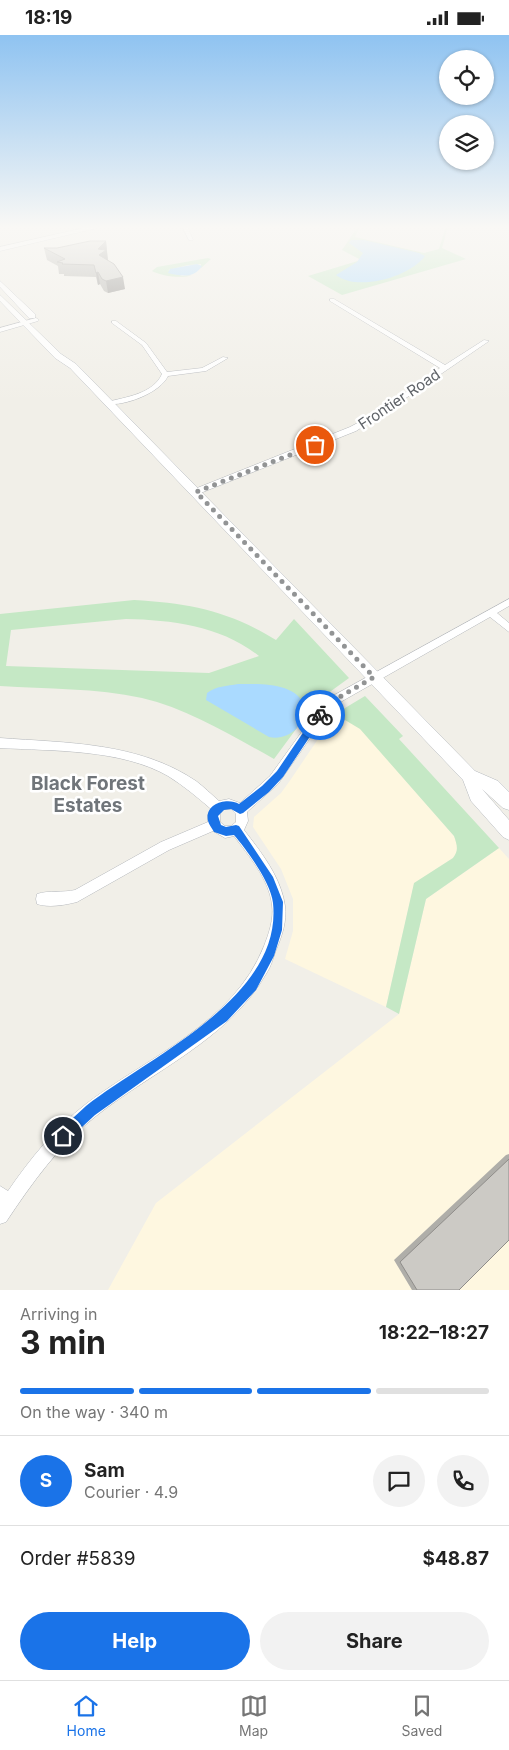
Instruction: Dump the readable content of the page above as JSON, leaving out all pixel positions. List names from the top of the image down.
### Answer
{
  "streets": {
    "street": ["Frontier Road"]
  },
  "districts": ["Black Forest Estates"],
  "page": {
    "status": "18:19",
    "heading": ["3 min", "Arriving in", "18:22–18:27"],
    "panel": [
      "Sam",
      "Courier · 4.9",
      "Order #5839",
      "$48.87"
    ],
    "bar": "On the way · 340 m",
    "round": "S",
    "buttons": ["Help", "Share"],
    "tabs": ["Home", "Map", "Saved"]
  }
}
